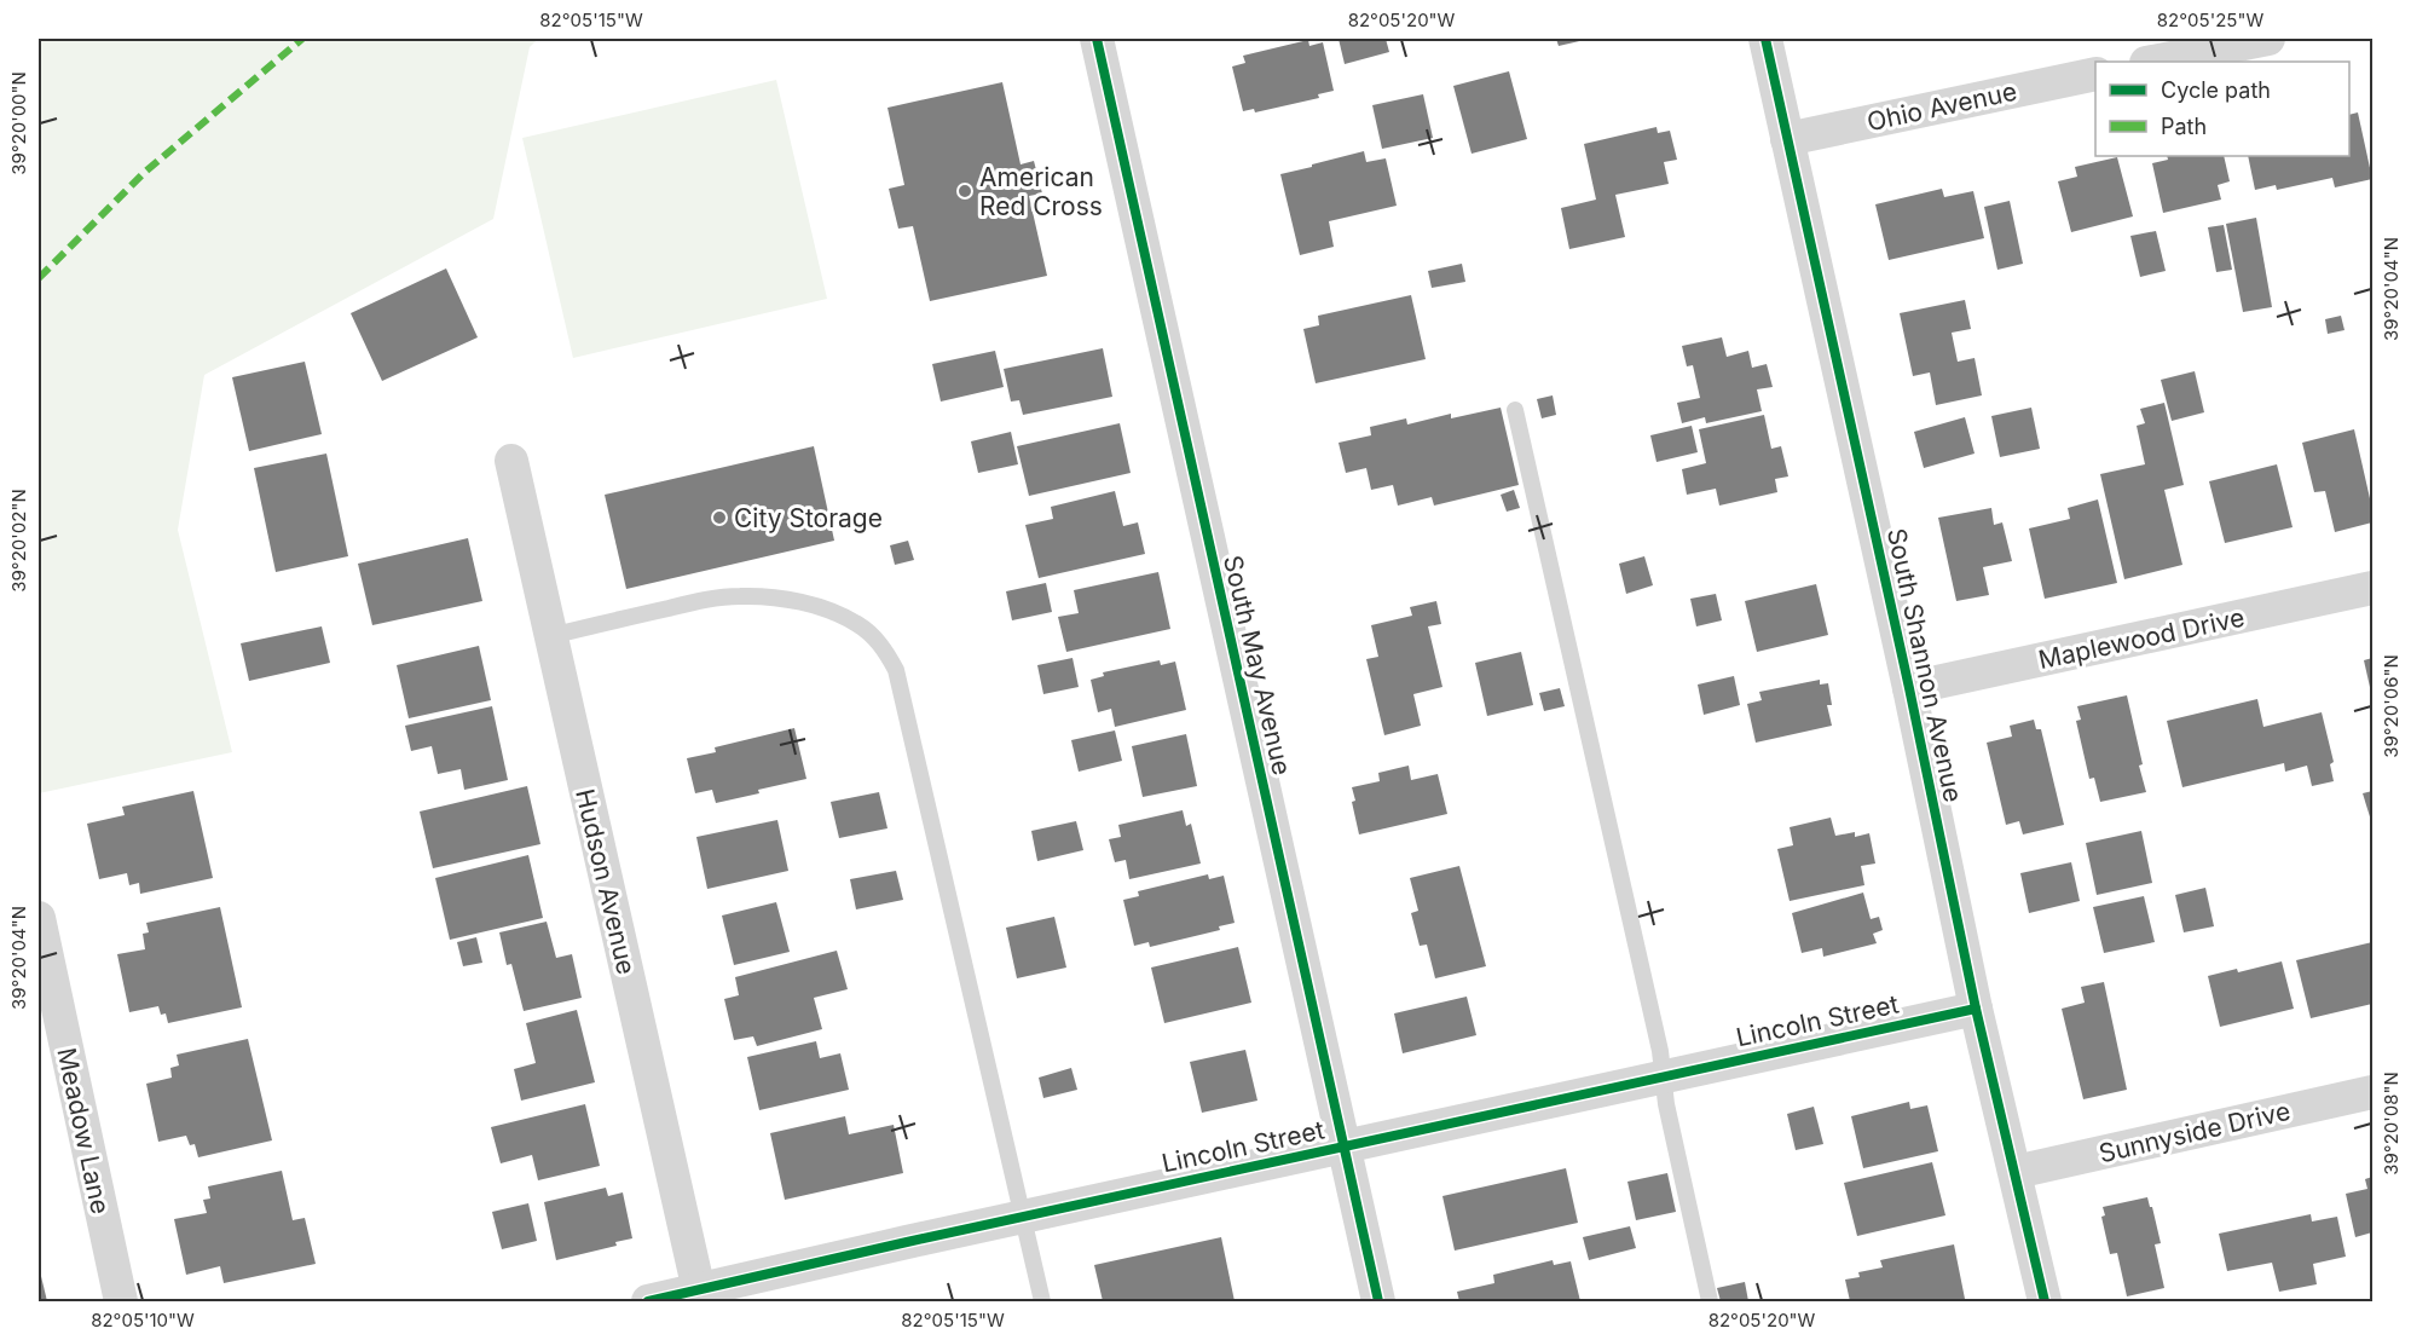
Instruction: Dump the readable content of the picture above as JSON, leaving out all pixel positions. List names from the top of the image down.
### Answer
{
  "streets": {
    "street": [
      "Ohio Avenue",
      "Maplewood Drive",
      "South May Avenue",
      "South Shannon Avenue",
      "Hudson Avenue",
      "Lincoln Street",
      "Meadow Lane",
      "Sunnyside Drive"
    ]
  },
  "crossings": [
    ["Ohio Avenue", "South Shannon Avenue"],
    ["Maplewood Drive", "South Shannon Avenue"],
    ["South May Avenue", "Lincoln Street"],
    ["South Shannon Avenue", "Lincoln Street"],
    ["South Shannon Avenue", "Sunnyside Drive"],
    ["Hudson Avenue", "Lincoln Street"]
  ],
  "places": ["American Red Cross", "City Storage"],
  "legend": ["Cycle path", "Path"],
  "coordinates": [
    "82°05'15\"W",
    "82°05'20\"W",
    "82°05'25\"W",
    "39°20'00\"N",
    "39°20'04\"N",
    "39°20'02\"N",
    "39°20'06\"N",
    "39°20'08\"N",
    "82°05'10\"W"
  ]
}
